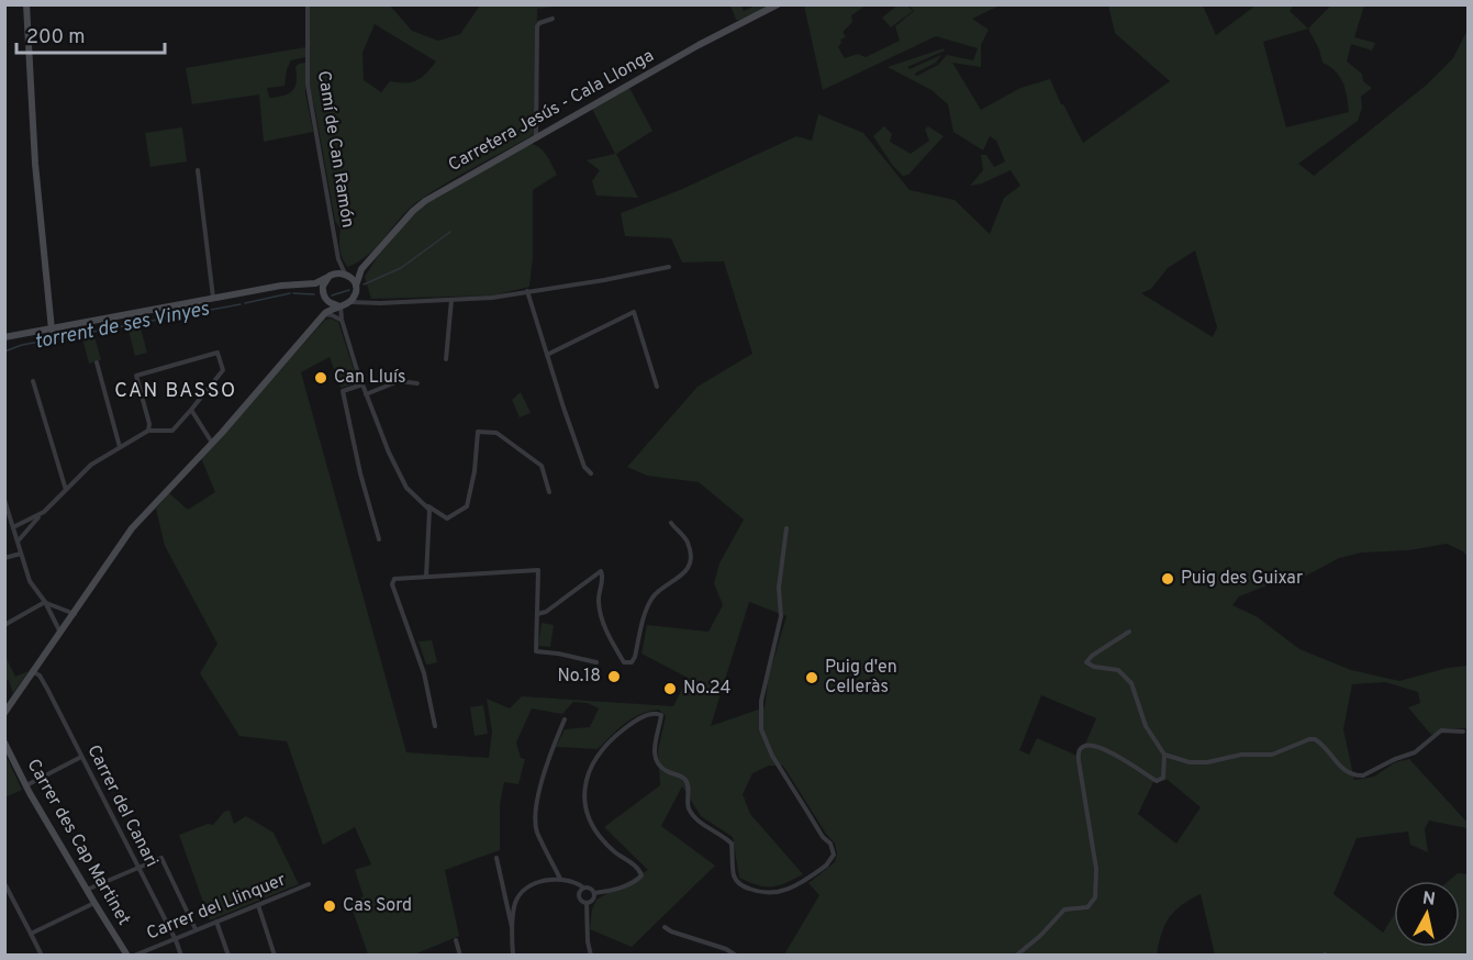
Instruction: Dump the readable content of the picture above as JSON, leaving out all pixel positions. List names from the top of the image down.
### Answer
{
  "streets": {
    "street": [
      "Carretera Jesús - Cala Llonga",
      "Camí de Can Ramón",
      "Carrer del Canari",
      "Carrer des Cap Martinet",
      "Carrer del Llinquer"
    ]
  },
  "crossings": [
    ["Carretera Jesús - Cala Llonga", "Camí de Can Ramón"],
    ["Carrer del Canari", "Carrer del Llinquer"]
  ],
  "districts": ["CAN BASSO"],
  "water": ["torrent de ses Vinyes"],
  "places": [
    "Can Lluís",
    "Puig des Guixar",
    "No.18",
    "Puig d'en Celleràs",
    "No.24",
    "Cas Sord"
  ],
  "scale_bar": "200 m",
  "north": "top"
}
